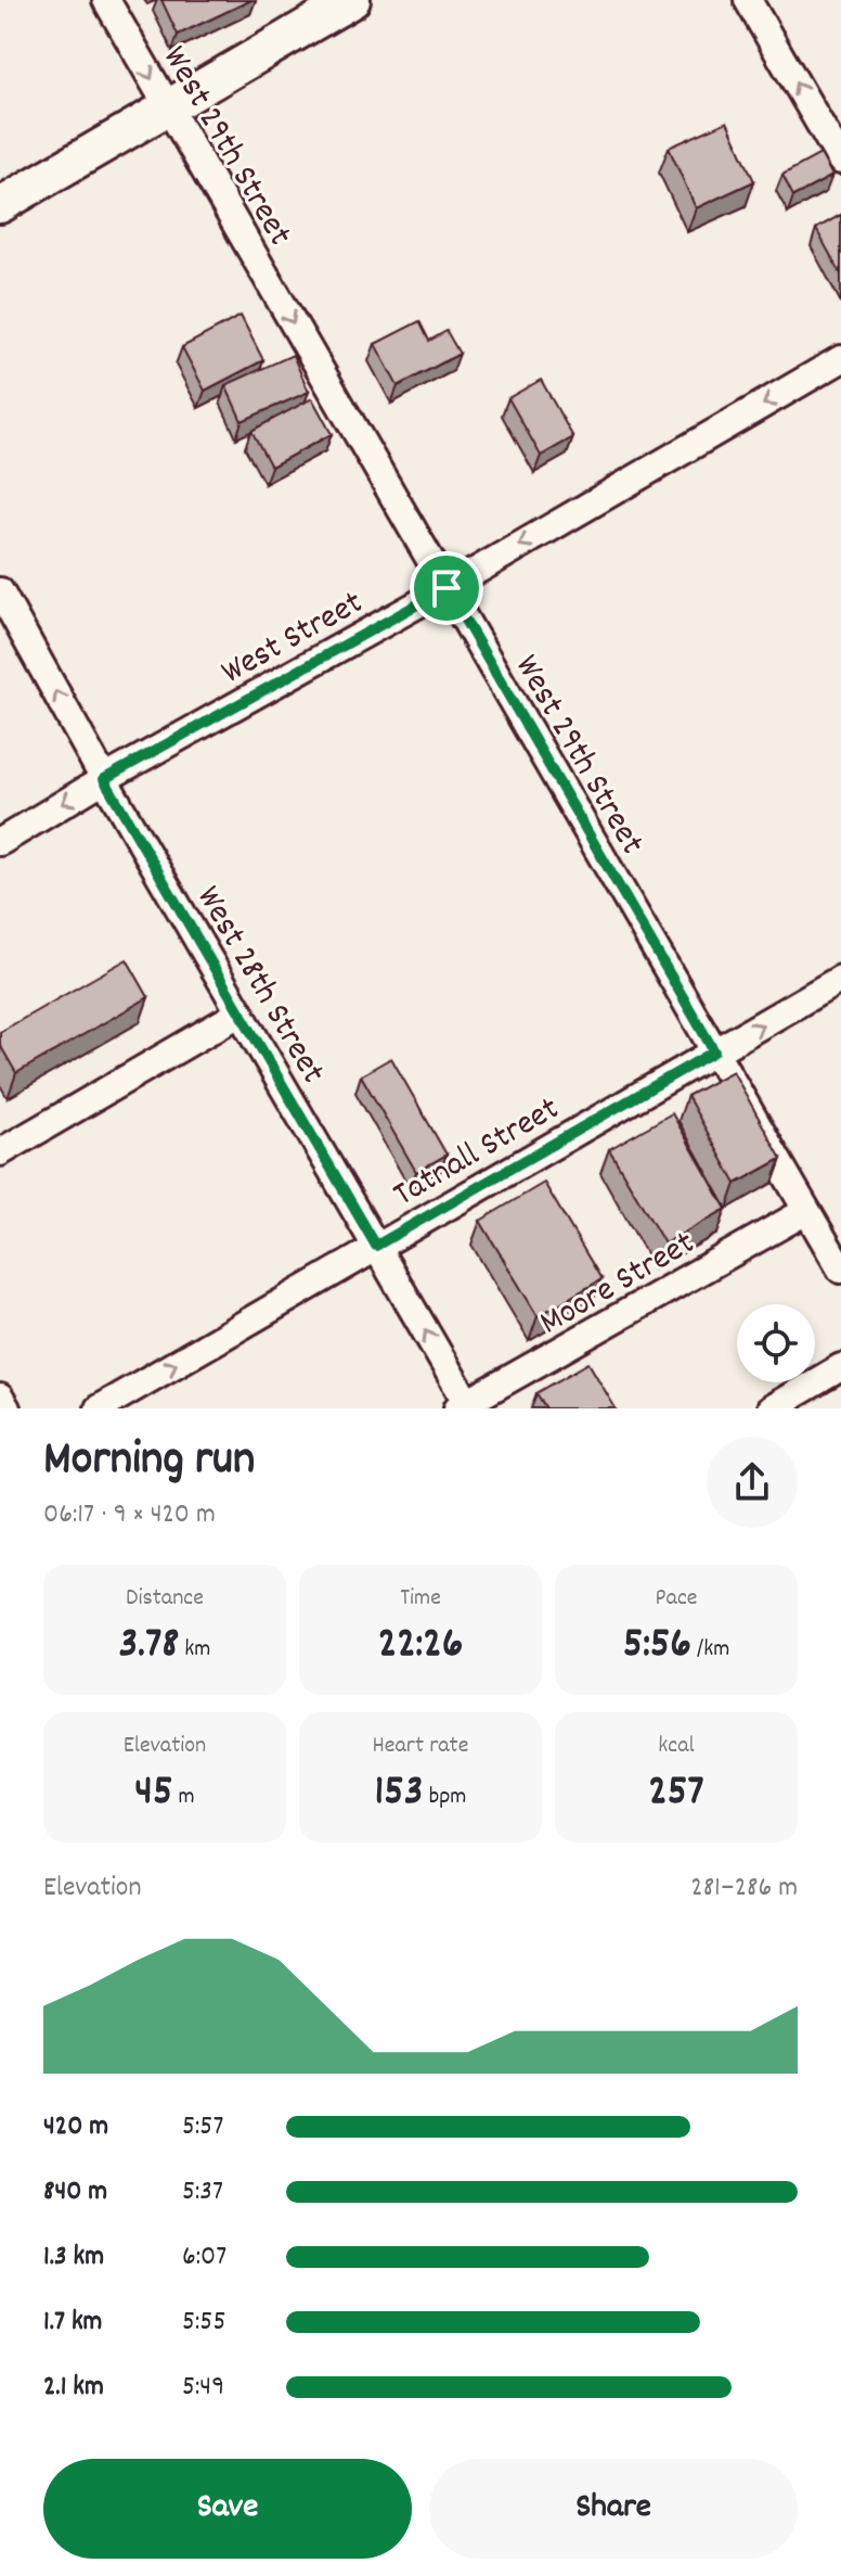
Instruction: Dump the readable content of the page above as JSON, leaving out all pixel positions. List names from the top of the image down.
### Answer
{
  "streets": {
    "street": [
      "West 29th Street",
      "West Street",
      "West 28th Street",
      "Tatnall Street",
      "Moore Street"
    ]
  },
  "crossings": [
    ["West 29th Street", "West Street"],
    ["West 29th Street", "Tatnall Street"],
    ["West 29th Street", "Moore Street"],
    ["West Street", "West 28th Street"],
    ["West 28th Street", "Tatnall Street"],
    ["West 28th Street", "Moore Street"]
  ],
  "one_way": [
    "West 29th Street",
    "West Street",
    "West 28th Street",
    "Tatnall Street"
  ],
  "page": {
    "heading": ["Morning run", "06:17 · 9 × 420 m"],
    "stats": [
      ["Distance", "3.78 km"],
      ["Time", "22:26"],
      ["Pace", "5:56 /km"],
      ["Elevation", "45 m"],
      ["Heart rate", "153 bpm"],
      ["kcal", "257"]
    ],
    "chart": ["Elevation", "281–286 m"],
    "list": [
      {
        "name": "420 m",
        "note": "5:57"
      },
      {
        "name": "840 m",
        "note": "5:37"
      },
      {
        "name": "1.3 km",
        "note": "6:07"
      },
      {
        "name": "1.7 km",
        "note": "5:55"
      },
      {
        "name": "2.1 km",
        "note": "5:49"
      }
    ],
    "buttons": ["Save", "Share"]
  }
}
